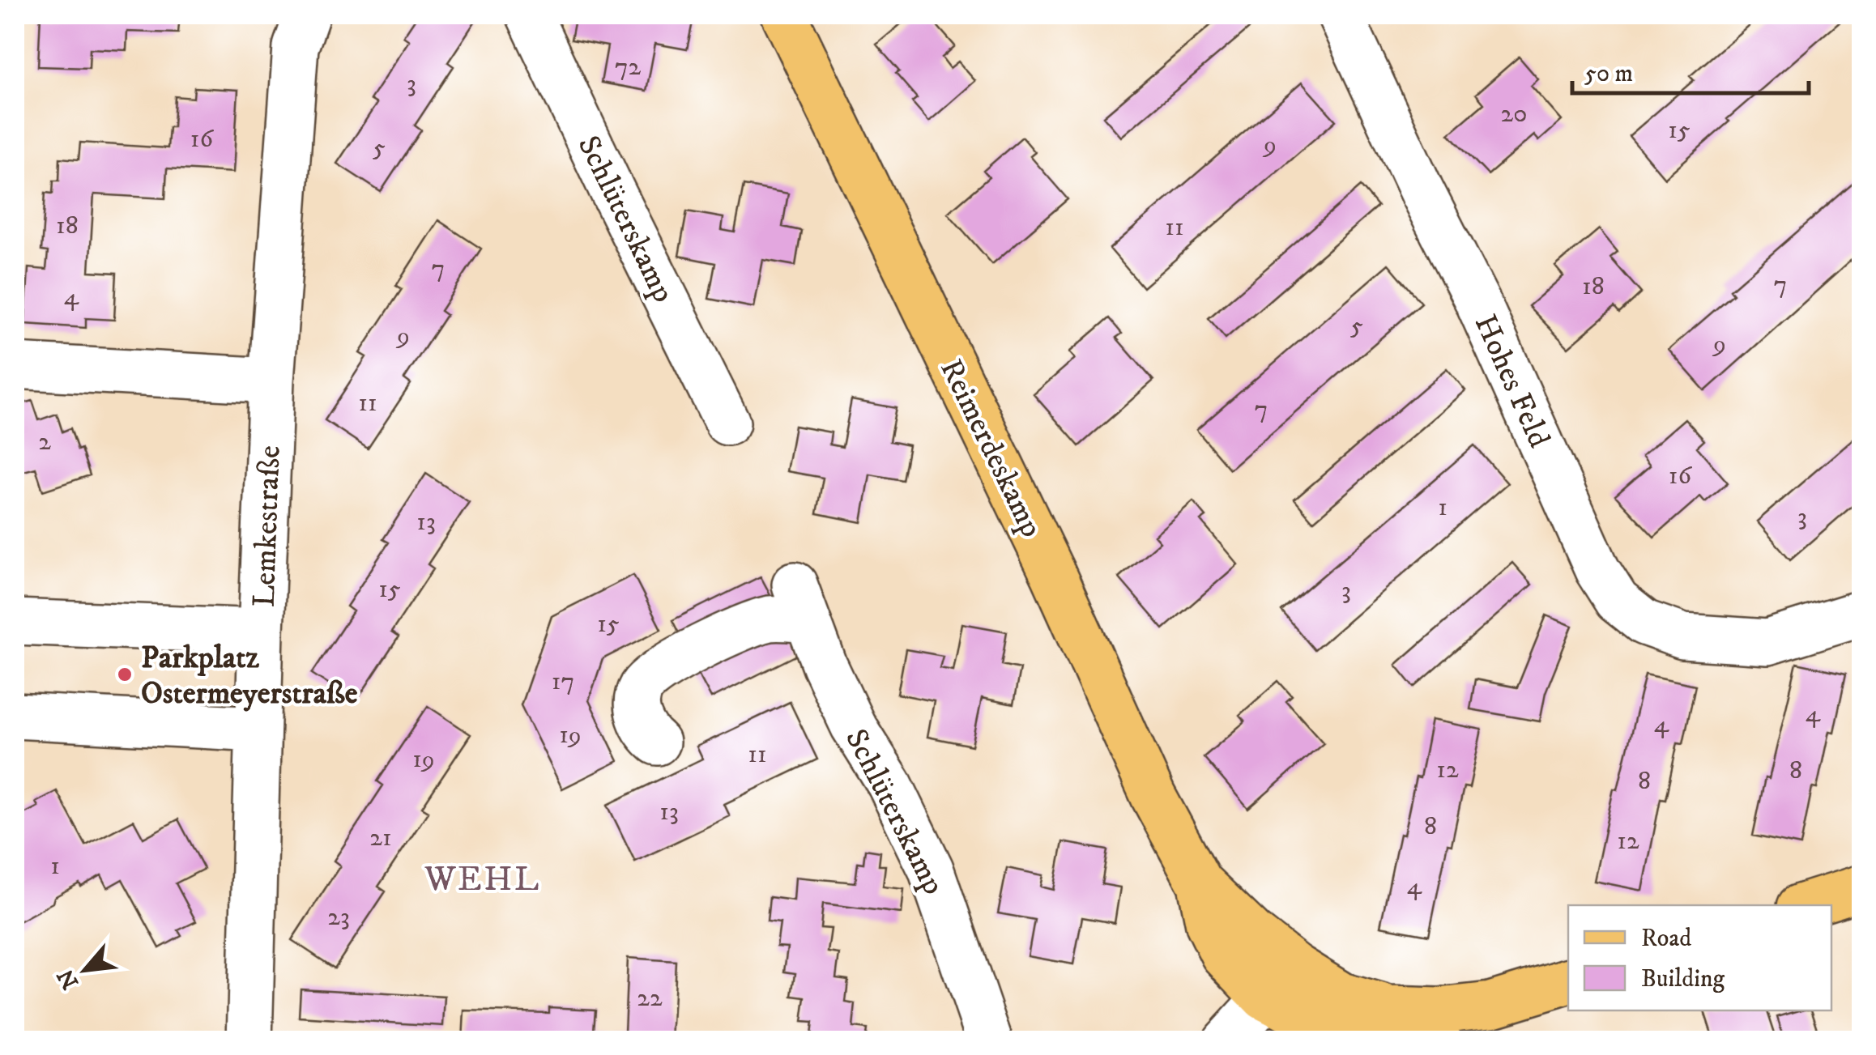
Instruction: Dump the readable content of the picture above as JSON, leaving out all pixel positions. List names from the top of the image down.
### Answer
{
  "streets": {
    "main road": ["Reimerdeskamp"],
    "street": ["Schlüterskamp", "Hohes Feld", "Lemkestraße"]
  },
  "districts": ["WEHL"],
  "places": ["Parkplatz Ostermeyerstraße"],
  "house_numbers": [
    "72",
    "3",
    "20",
    "15",
    "16",
    "9",
    "5",
    "18",
    "11",
    "7",
    "7",
    "18",
    "4",
    "5",
    "9",
    "9",
    "11",
    "7",
    "2",
    "16",
    "1",
    "3",
    "13",
    "15",
    "3",
    "15",
    "17",
    "4",
    "4",
    "19",
    "11",
    "19",
    "12",
    "8",
    "8",
    "13",
    "8",
    "21",
    "12",
    "1",
    "4",
    "23",
    "22"
  ],
  "legend": ["Road", "Building"],
  "scale_bar": "50 m",
  "north": "bottom left"
}
